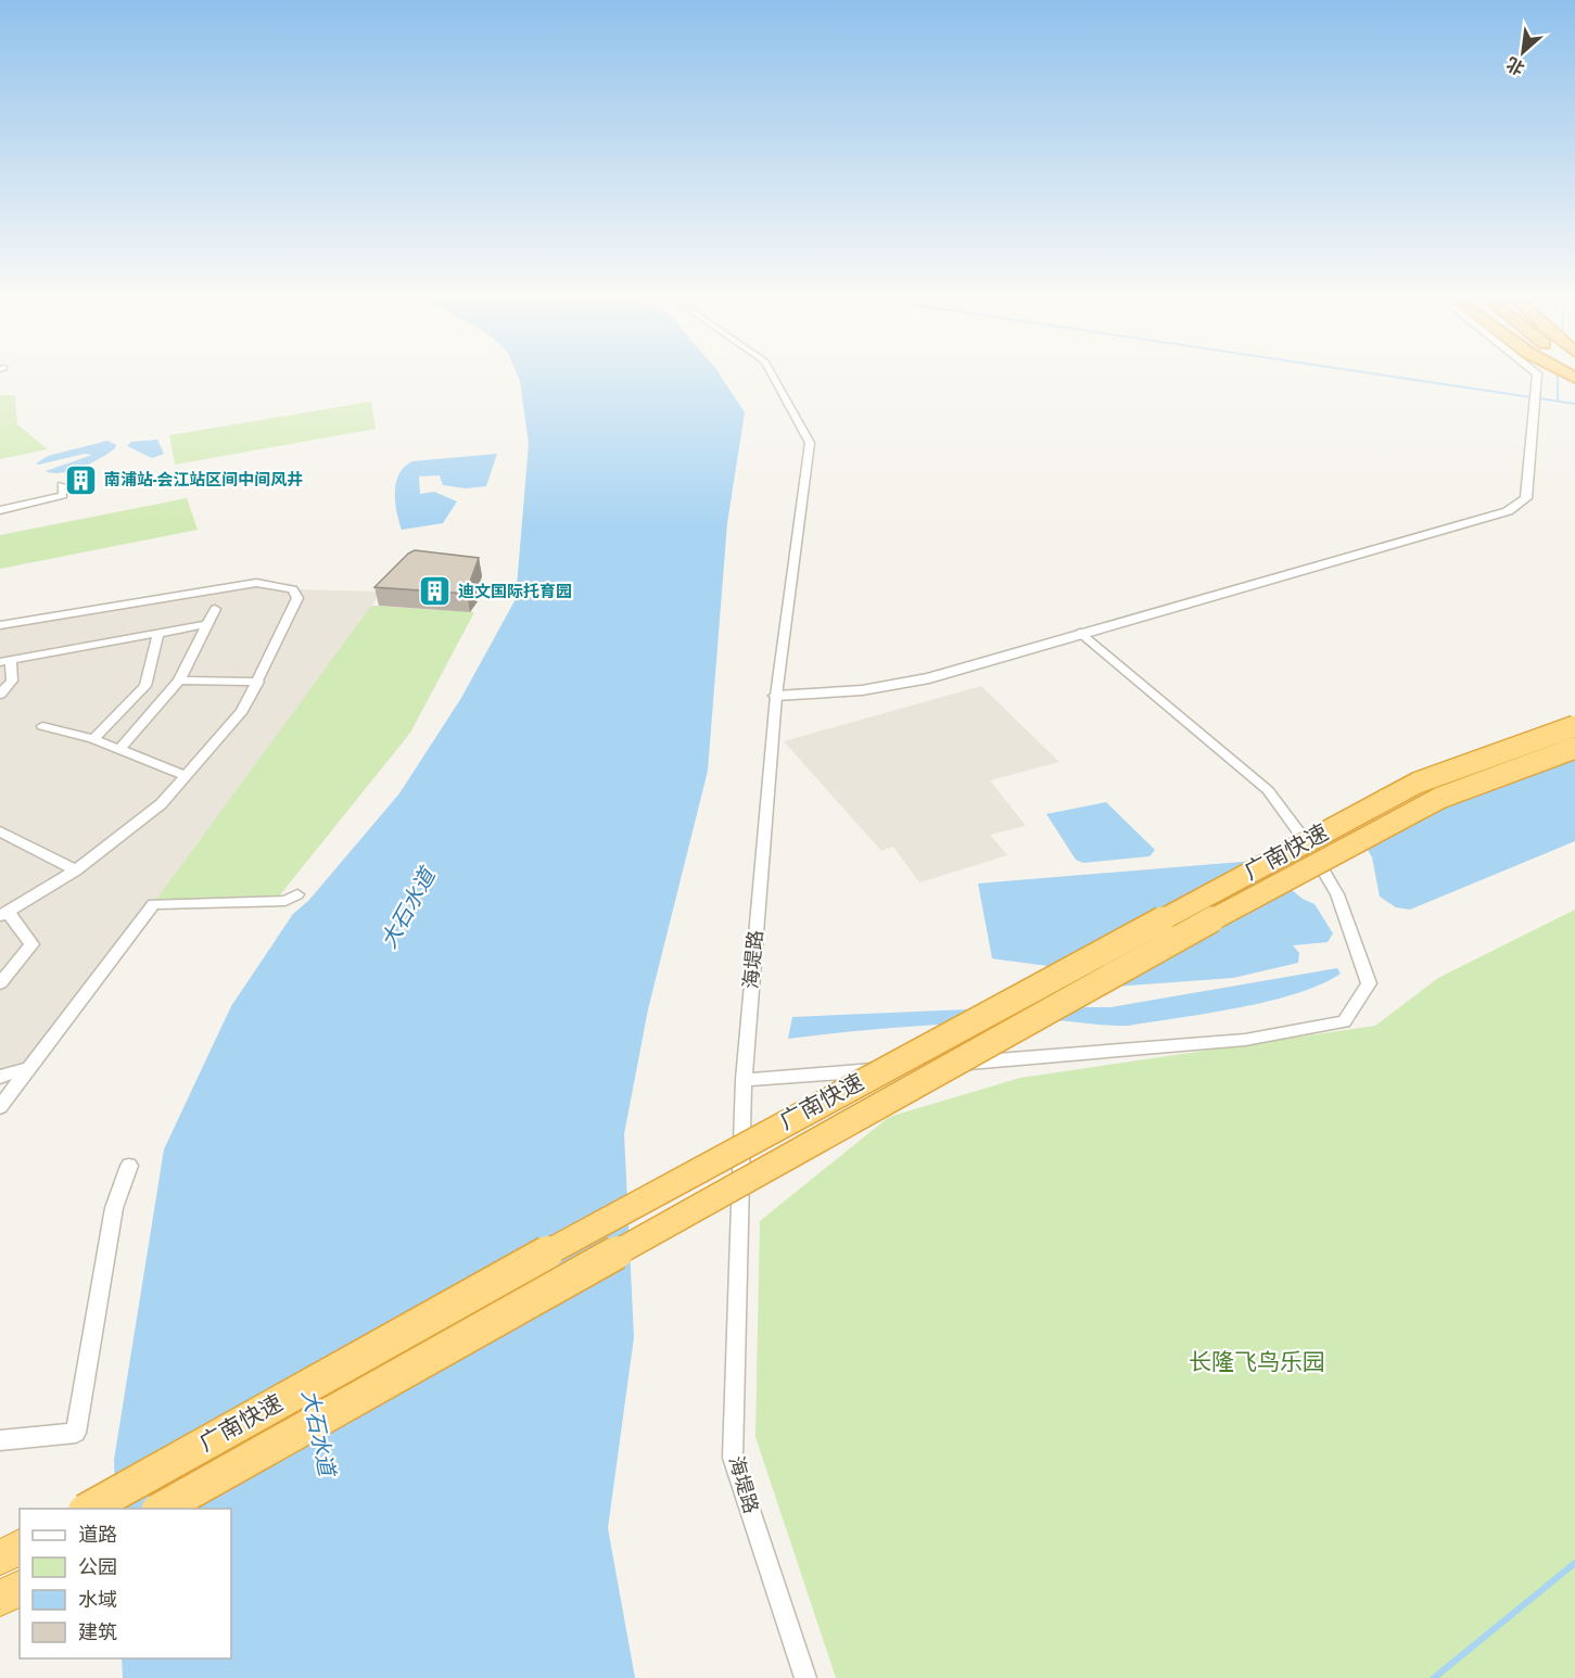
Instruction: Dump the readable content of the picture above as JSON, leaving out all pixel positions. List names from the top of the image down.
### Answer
{
  "streets": {
    "highway": ["广南快速"],
    "street": ["海堤路"]
  },
  "water": ["大石水道"],
  "parks": ["长隆飞鸟乐园"],
  "places": {
    "building": ["南浦站-会江站区间中间风井", "迪文国际托育园"]
  },
  "legend": [
    "道路",
    "公园",
    "水域",
    "建筑"
  ],
  "north": "bottom left"
}
